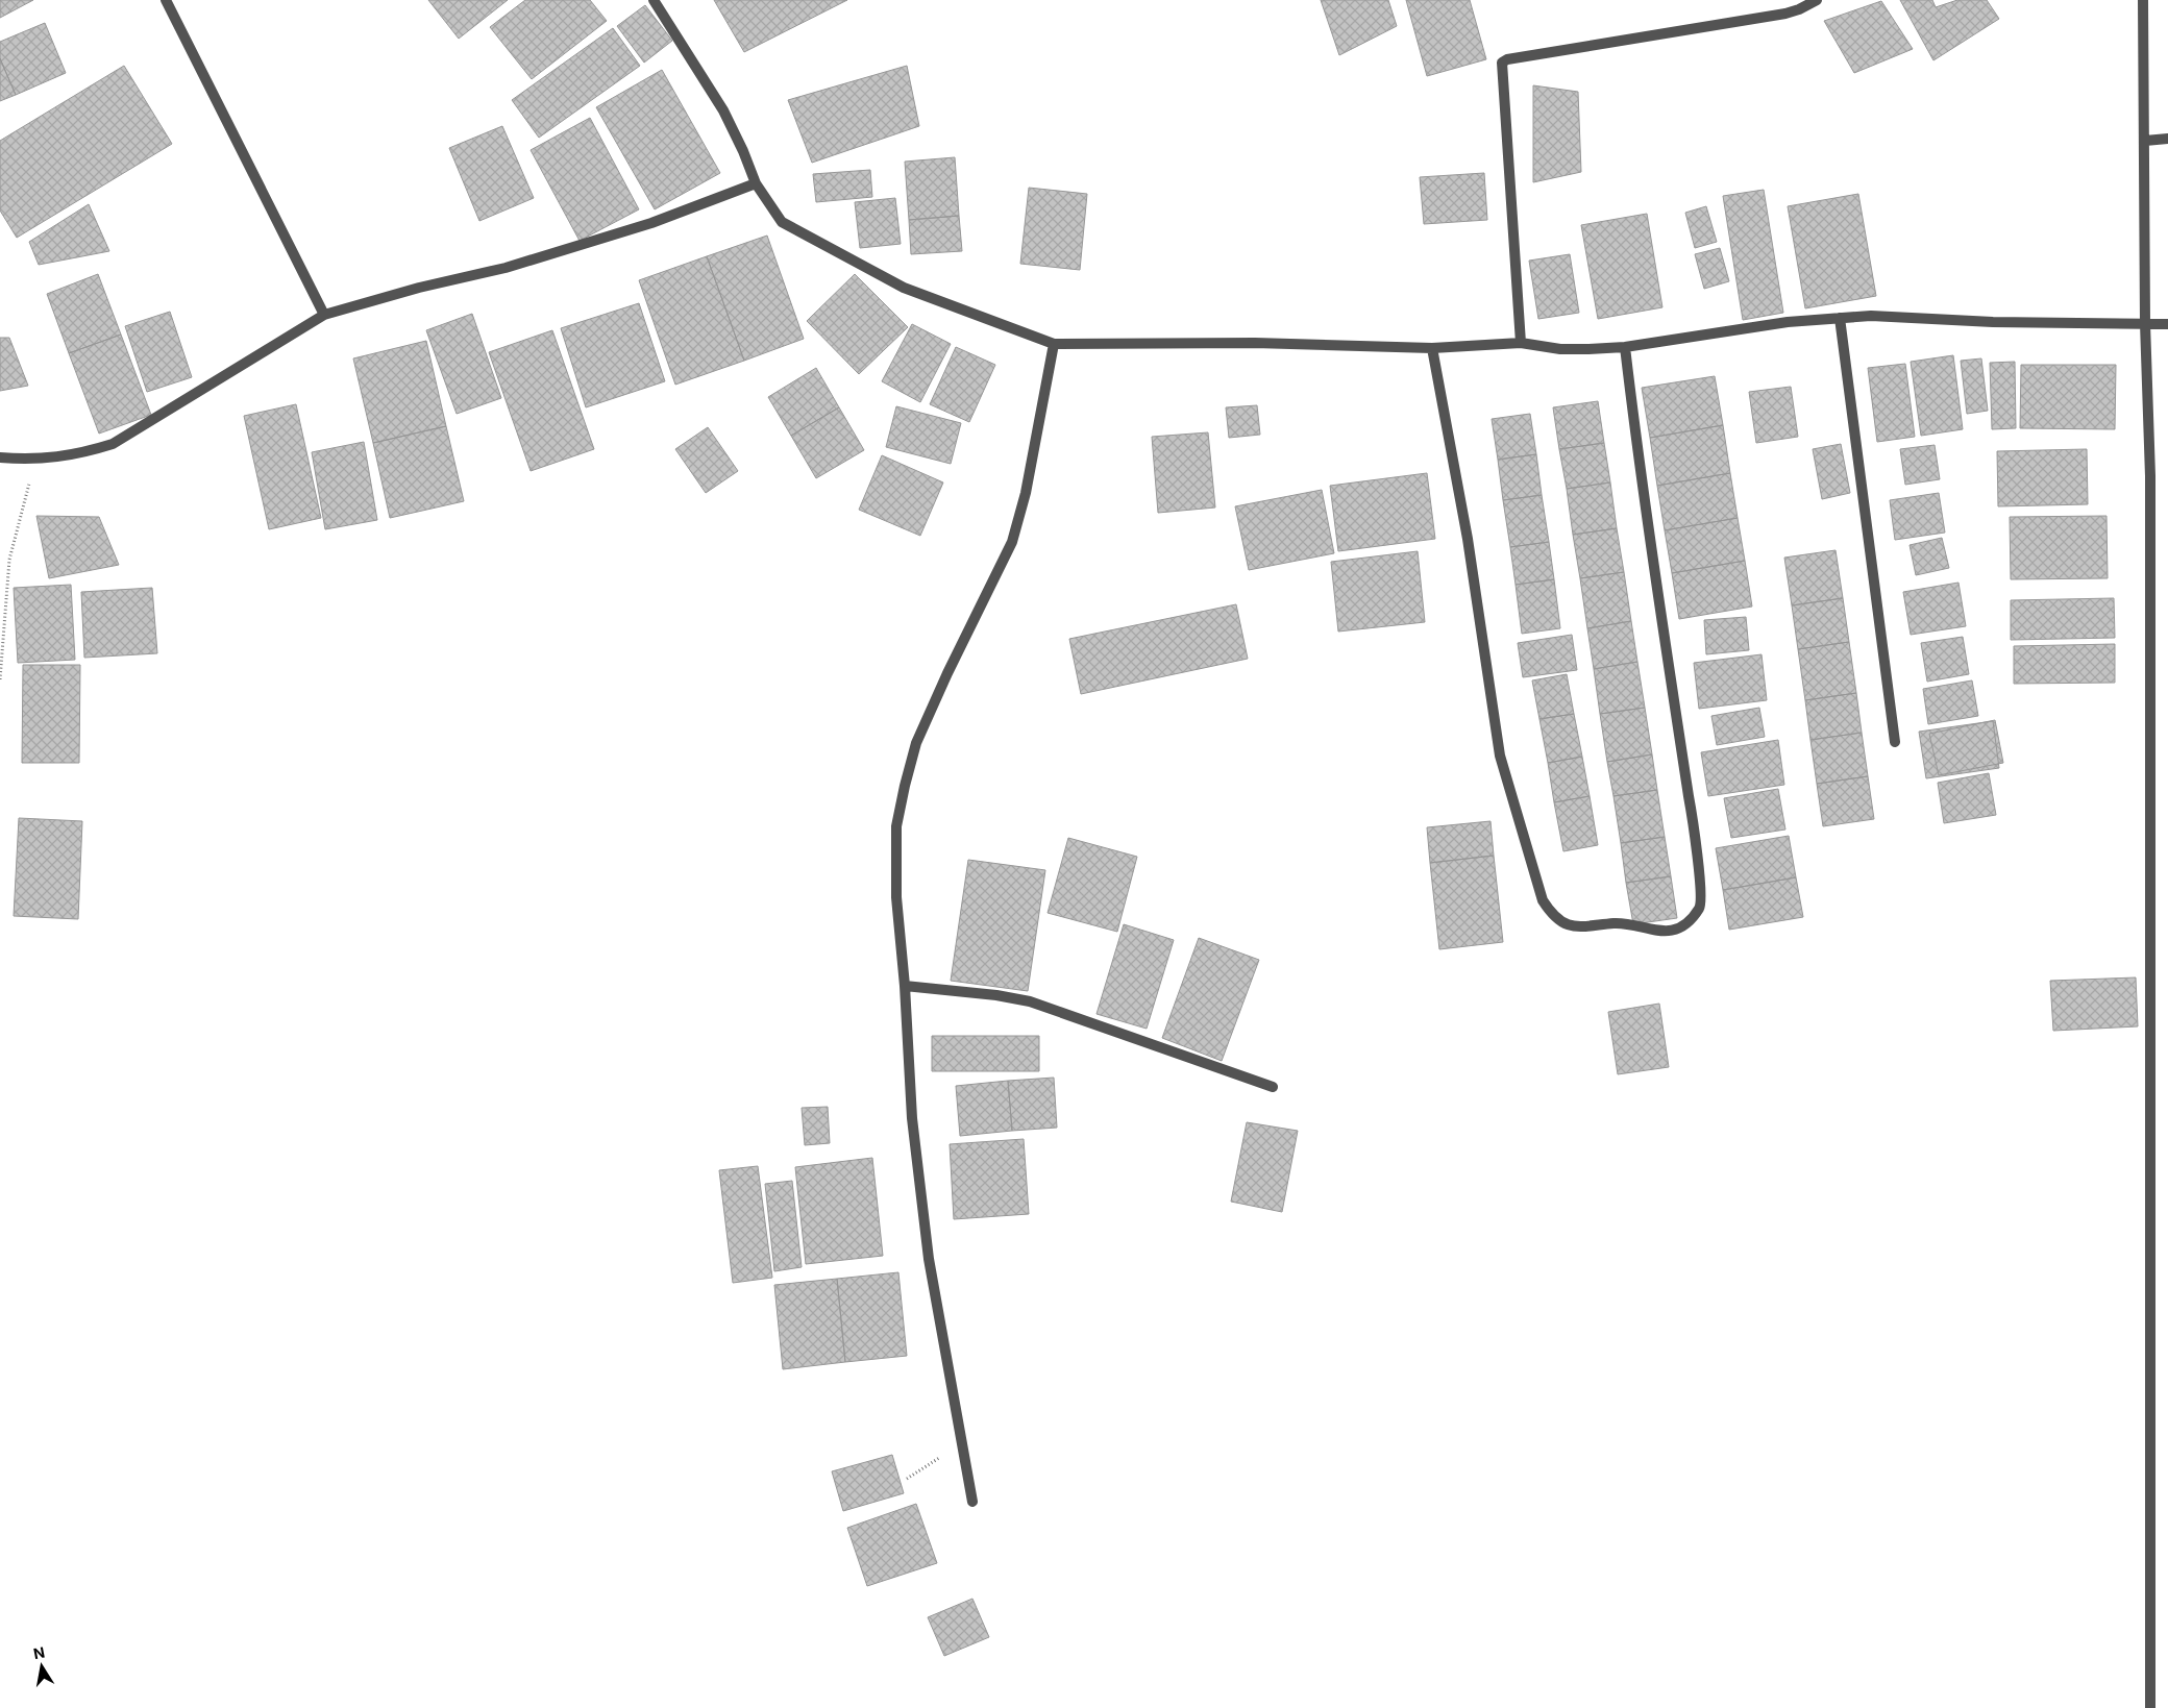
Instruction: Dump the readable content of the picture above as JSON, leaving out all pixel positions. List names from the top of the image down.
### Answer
{
  "north": "top"
}
